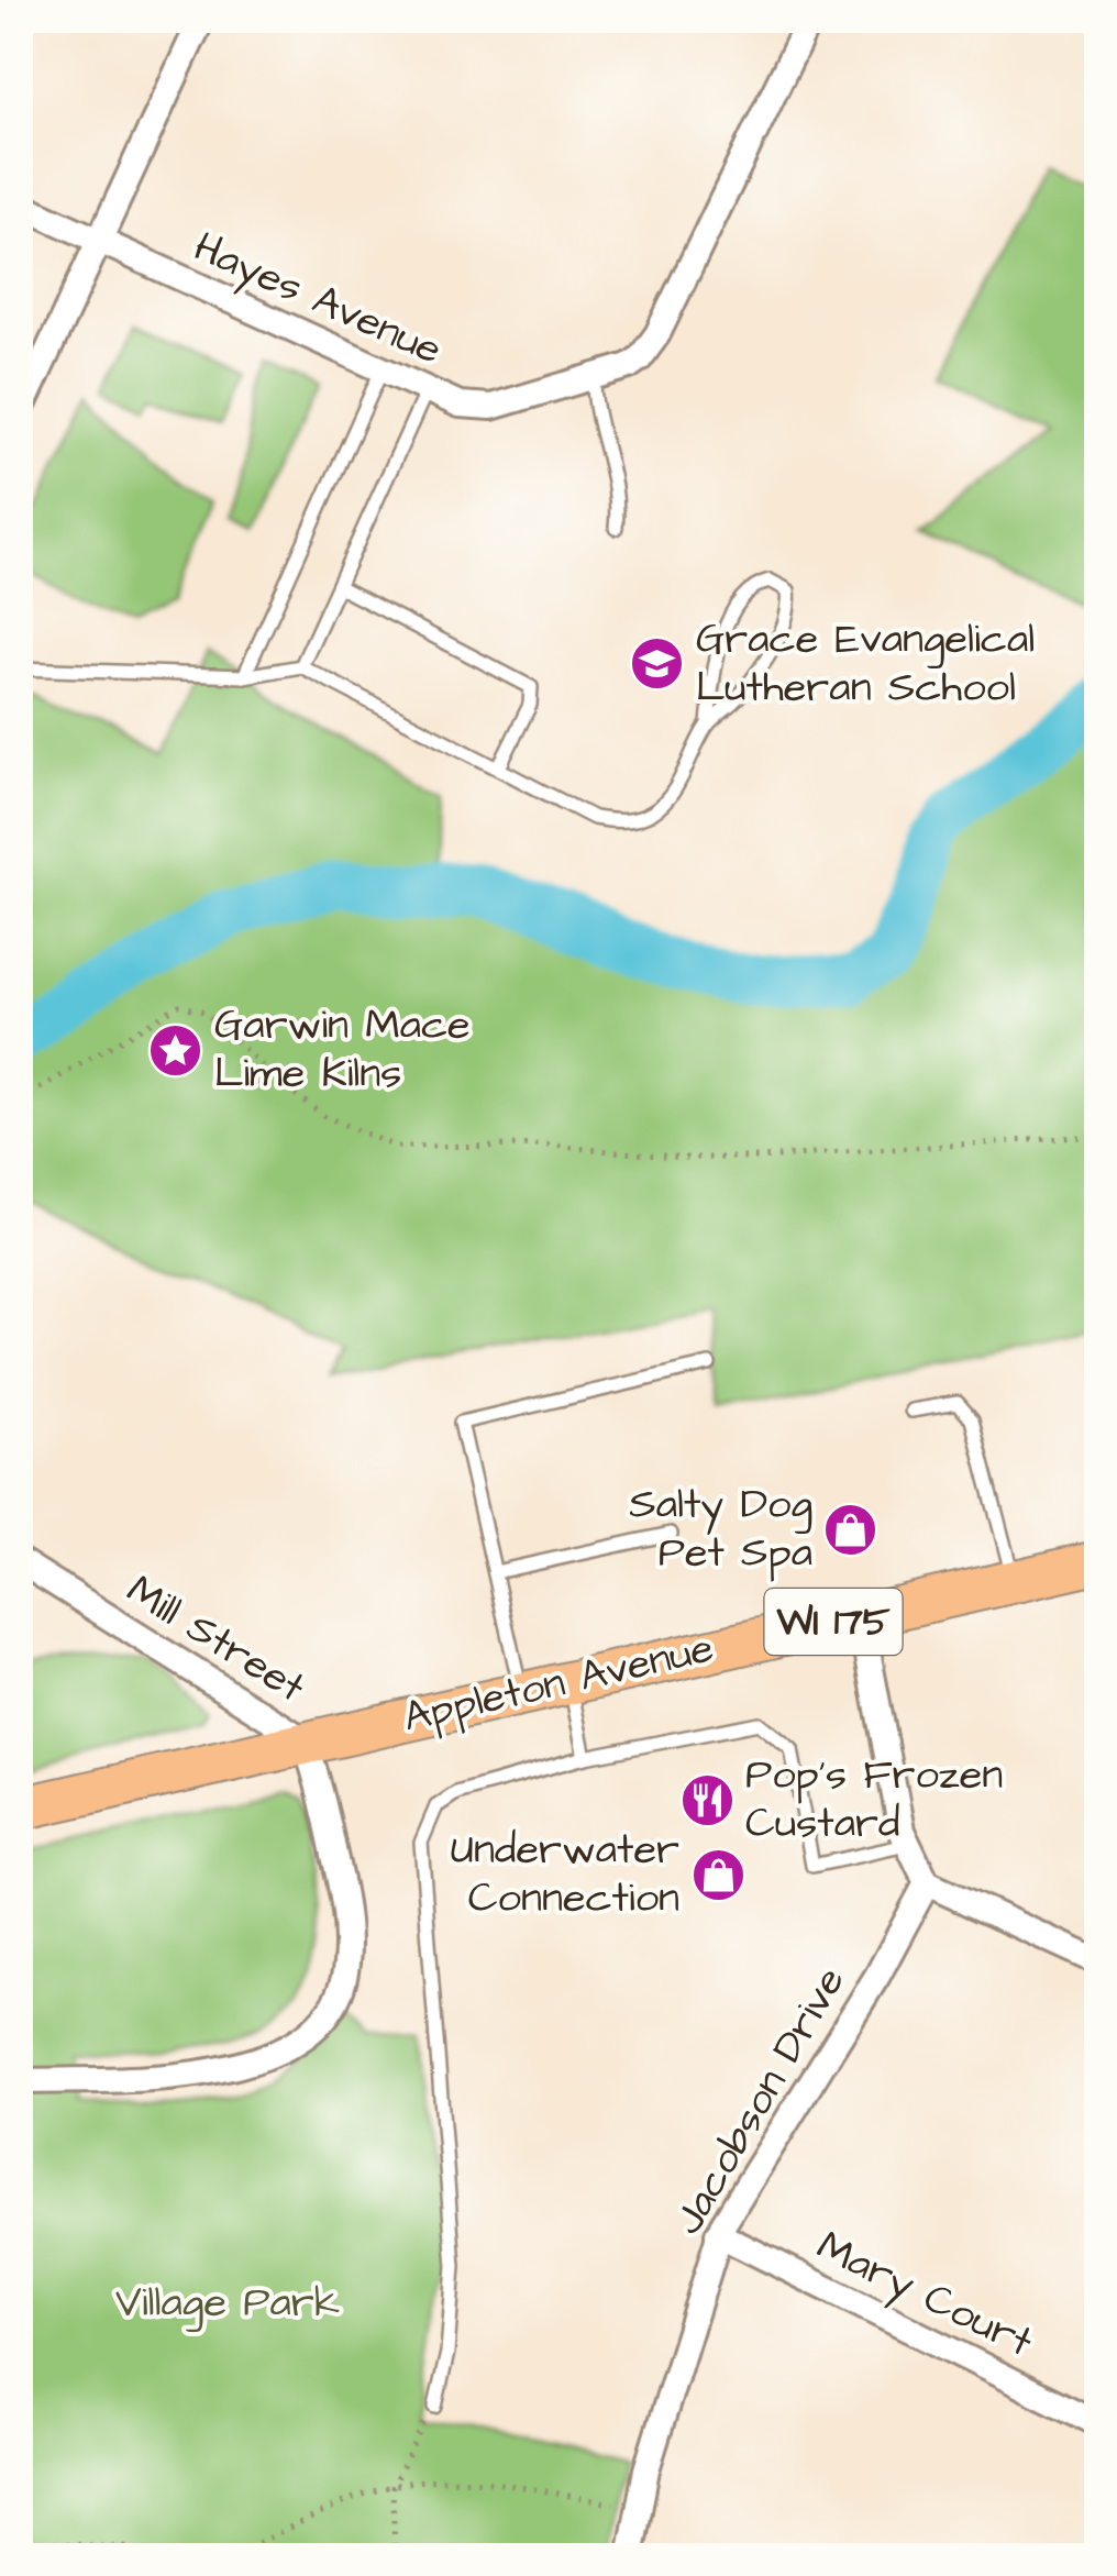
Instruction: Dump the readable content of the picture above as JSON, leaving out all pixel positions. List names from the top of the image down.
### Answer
{
  "streets": {
    "main road": ["WI 175", "Appleton Avenue"],
    "street": [
      "Hayes Avenue",
      "Mill Street",
      "Jacobson Drive",
      "Mary Court"
    ]
  },
  "crossings": [
    ["Mill Street", "Appleton Avenue"],
    ["Jacobson Drive", "Mary Court"]
  ],
  "parks": ["Village Park"],
  "places": {
    "school or university": ["Grace Evangelical Lutheran School"],
    "place": ["Garwin Mace Lime Kilns"],
    "shop": ["Salty Dog Pet Spa", "Underwater Connection"],
    "restaurant": ["Pop's Frozen Custard"]
  }
}
